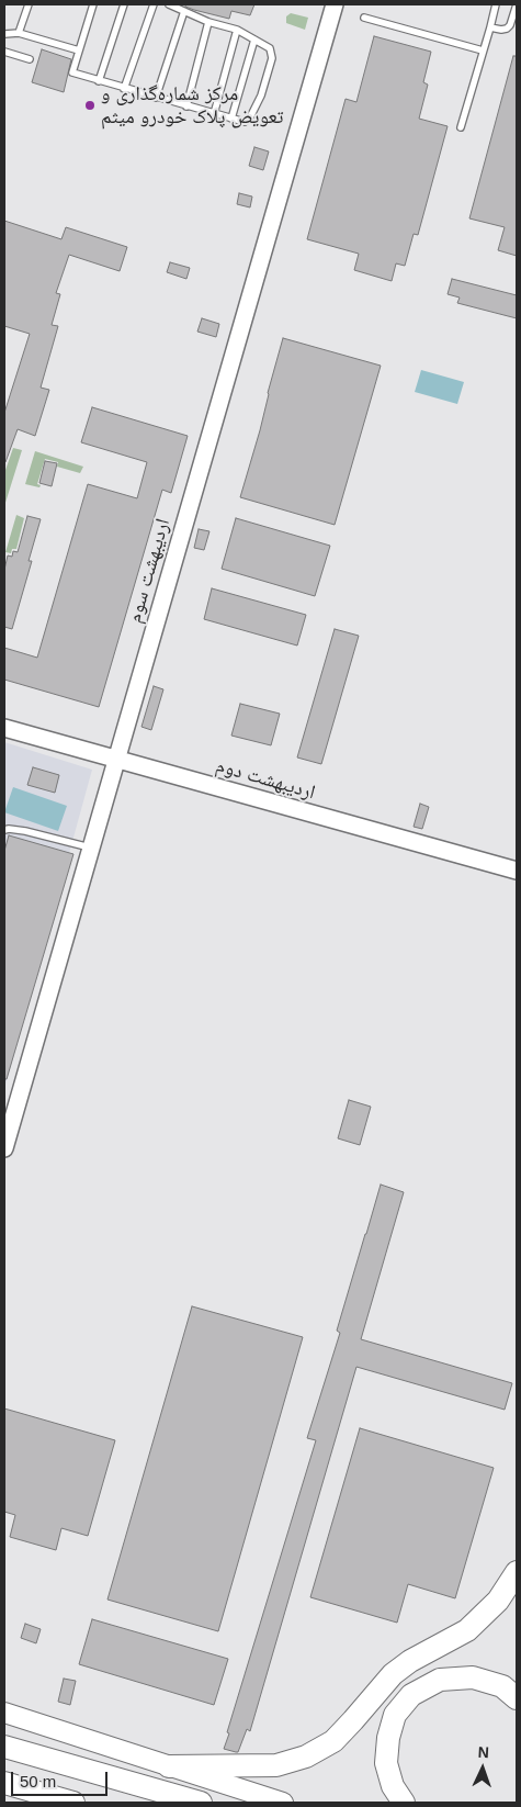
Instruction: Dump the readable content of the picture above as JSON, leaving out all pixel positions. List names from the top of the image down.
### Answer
{
  "streets": {
    "street": ["اردیبهشت سوم", "اردیبهشت دوم"]
  },
  "crossings": [
    ["اردیبهشت سوم", "اردیبهشت دوم"]
  ],
  "places": ["مرکز شماره‌گذاری و تعویض پلاک خودرو میثم"],
  "scale_bar": "50 m",
  "north": "top"
}
